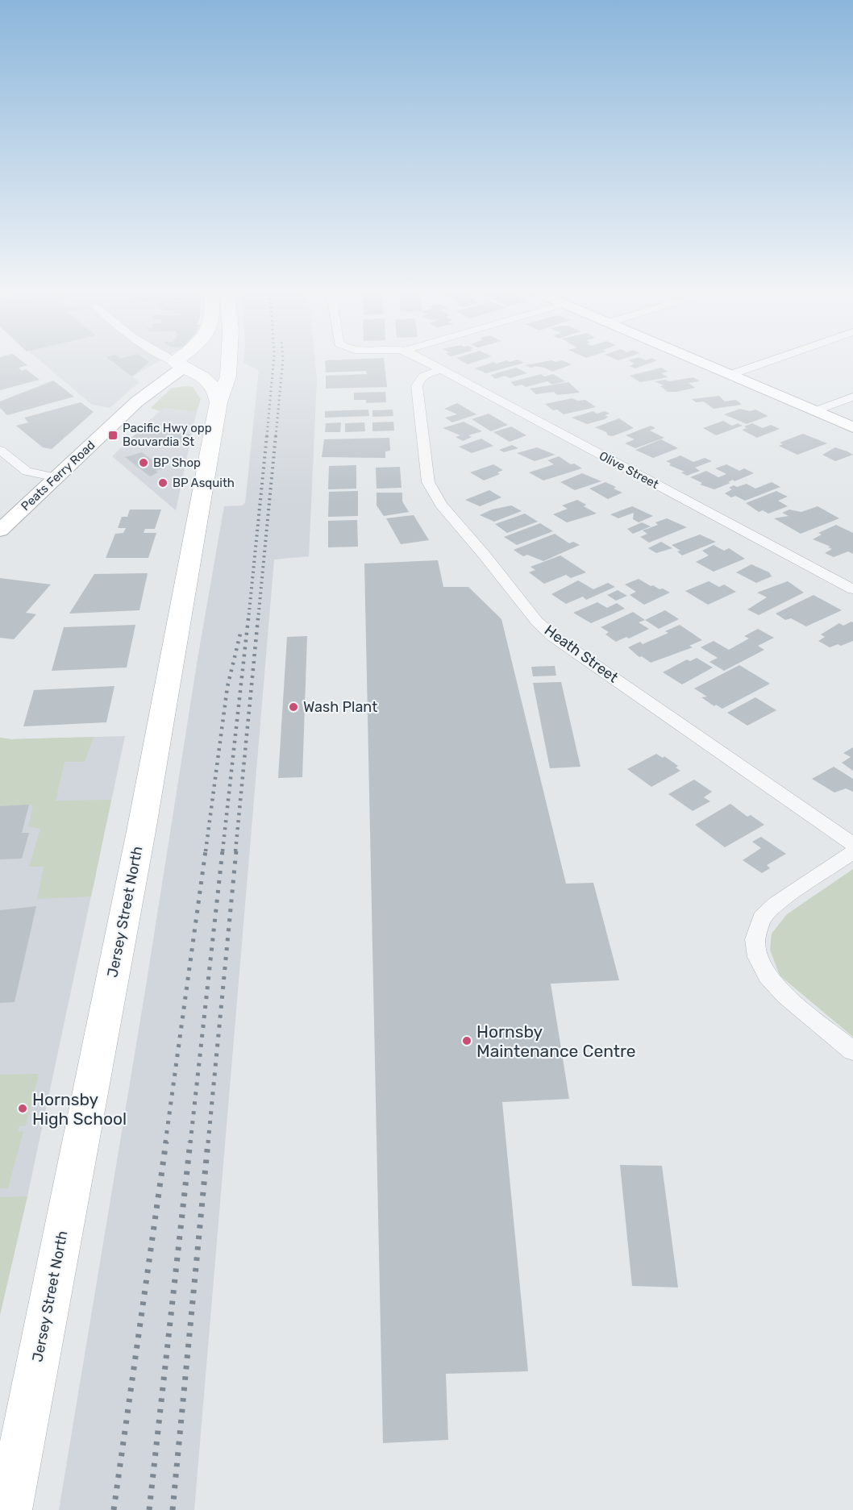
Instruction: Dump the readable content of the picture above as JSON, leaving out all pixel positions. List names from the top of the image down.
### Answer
{
  "streets": {
    "main road": ["Peats Ferry Road", "Jersey Street North"],
    "street": ["Olive Street", "Heath Street"]
  },
  "crossings": [
    ["Olive Street", "Heath Street"]
  ],
  "places": {
    "transit": ["Pacific Hwy opp Bouvardia St"],
    "other": [
      "BP Shop",
      "BP Asquith",
      "Wash Plant",
      "Hornsby Maintenance Centre",
      "Hornsby High School"
    ]
  }
}
